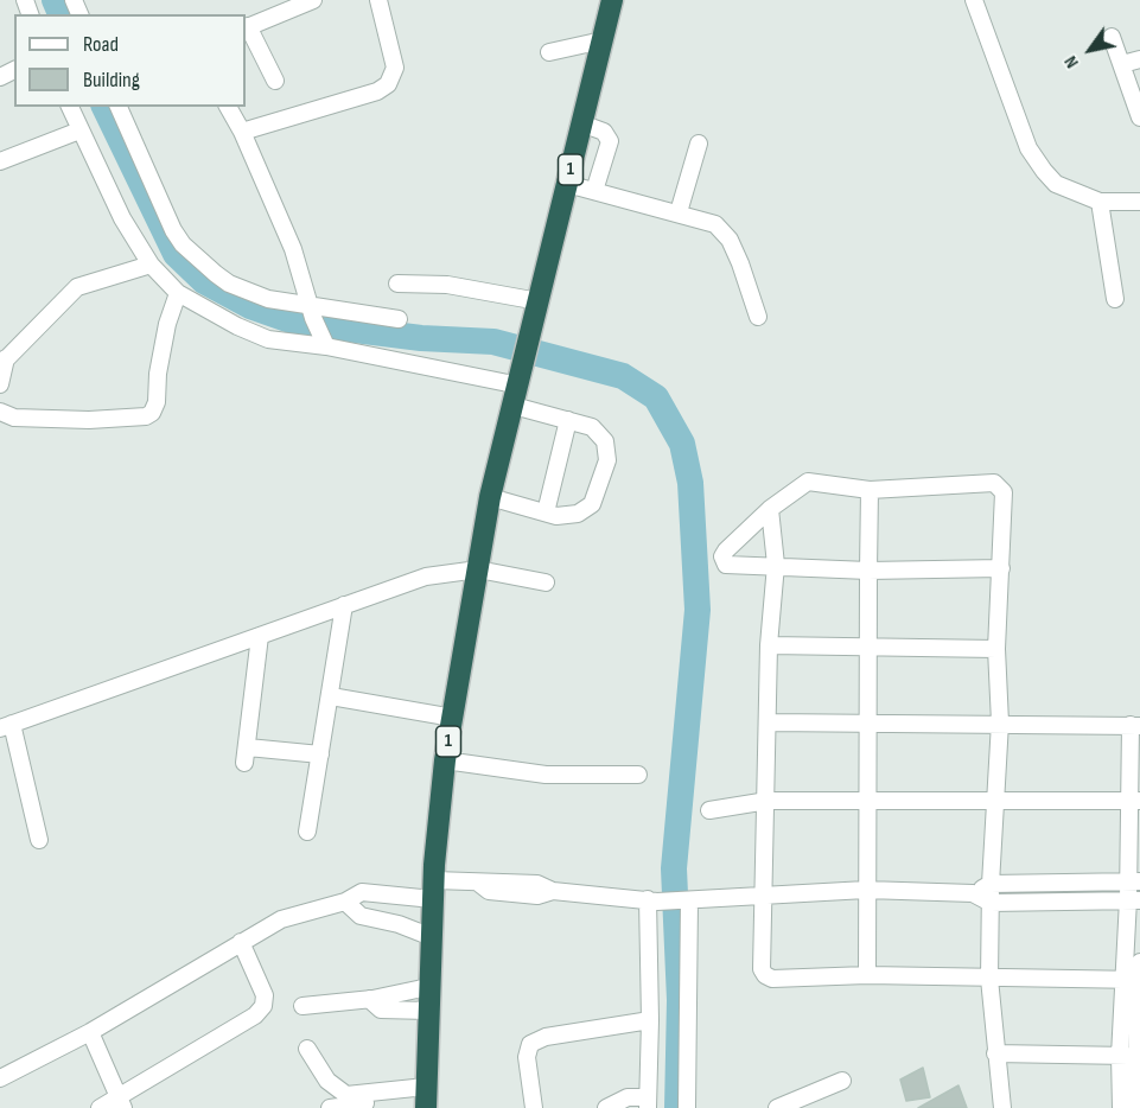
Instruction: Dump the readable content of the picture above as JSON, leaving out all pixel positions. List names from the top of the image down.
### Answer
{
  "streets": {
    "highway": ["1"]
  },
  "legend": ["Road", "Building"],
  "north": "bottom left"
}
